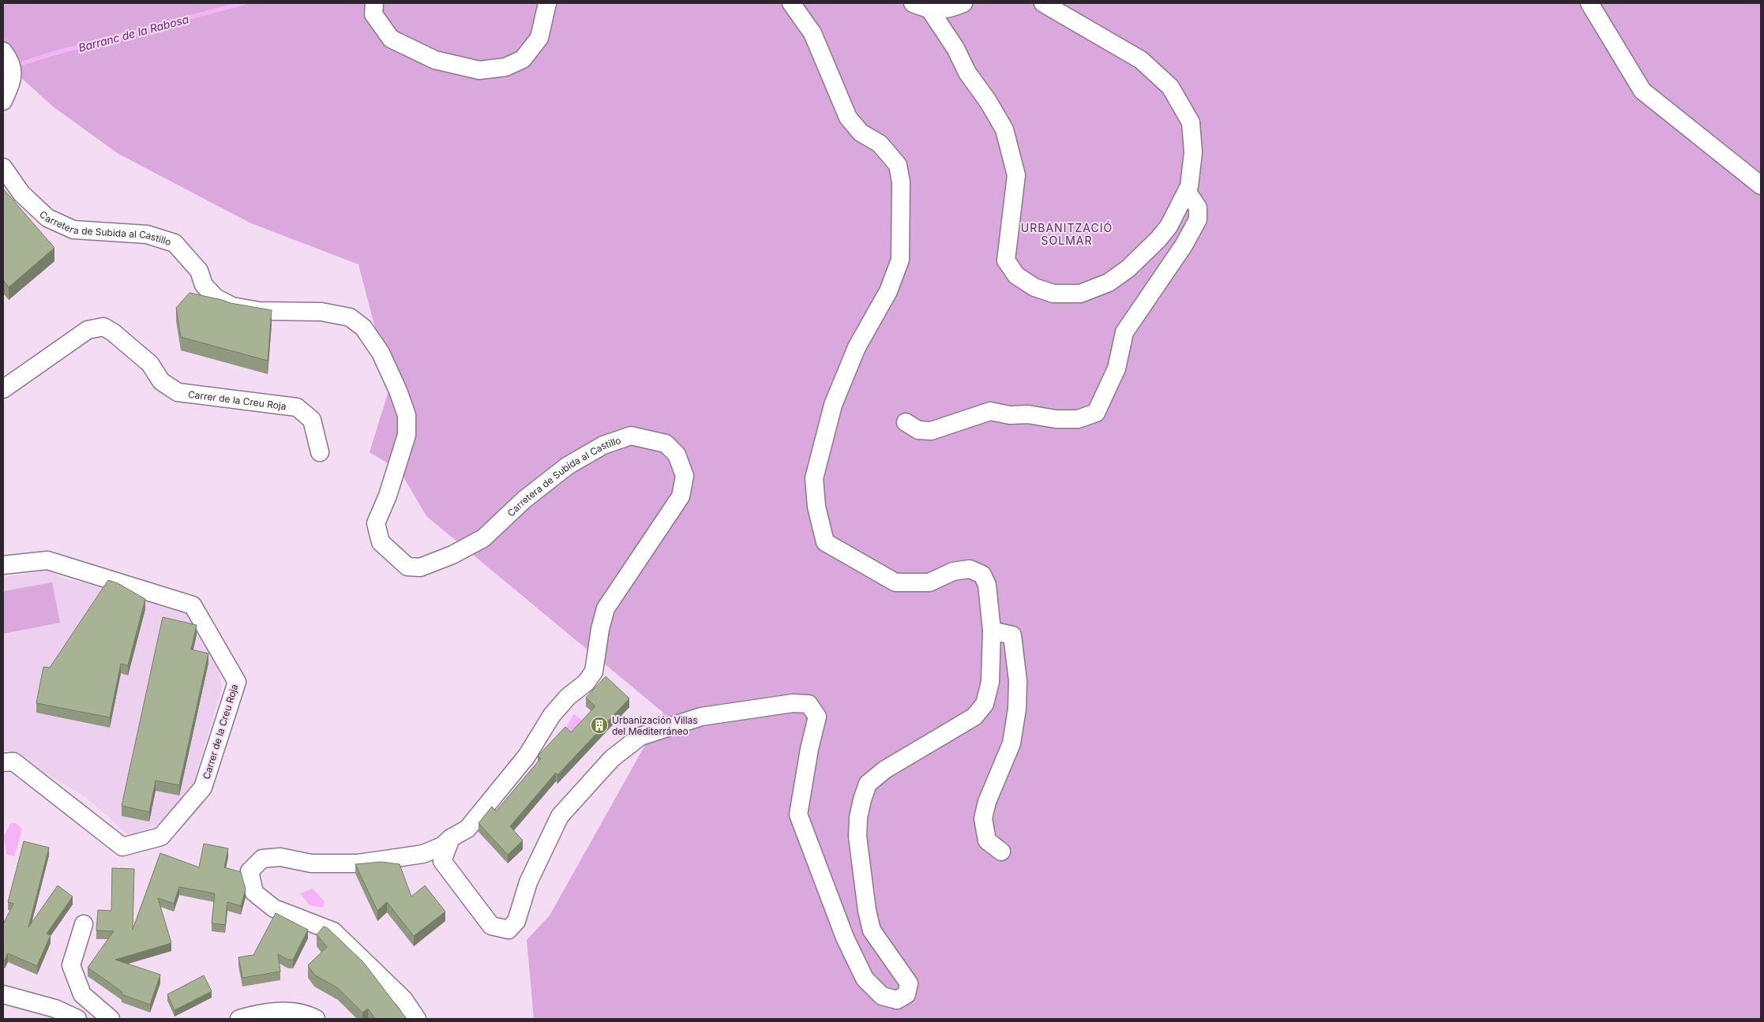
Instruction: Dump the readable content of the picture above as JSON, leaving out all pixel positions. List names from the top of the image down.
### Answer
{
  "streets": {
    "street": ["Carretera de Subida al Castillo", "Carrer de la Creu Roja"]
  },
  "districts": ["URBANITZACIÓ SOLMAR"],
  "water": ["Barranc de la Rabosa"],
  "places": {
    "building": ["Urbanización Villas del Mediterráneo"]
  }
}
